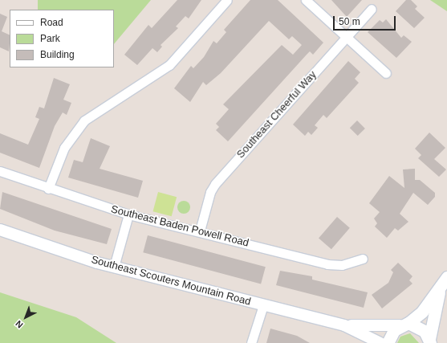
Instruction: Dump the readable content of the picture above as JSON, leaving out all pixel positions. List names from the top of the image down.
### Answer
{
  "streets": {
    "street": ["Southeast Cheerful Way", "Southeast Baden Powell Road", "Southeast Scouters Mountain Road"]
  },
  "crossings": [
    ["Southeast Cheerful Way", "Southeast Baden Powell Road"]
  ],
  "legend": ["Road", "Park", "Building"],
  "scale_bar": "50 m",
  "north": "bottom left"
}
